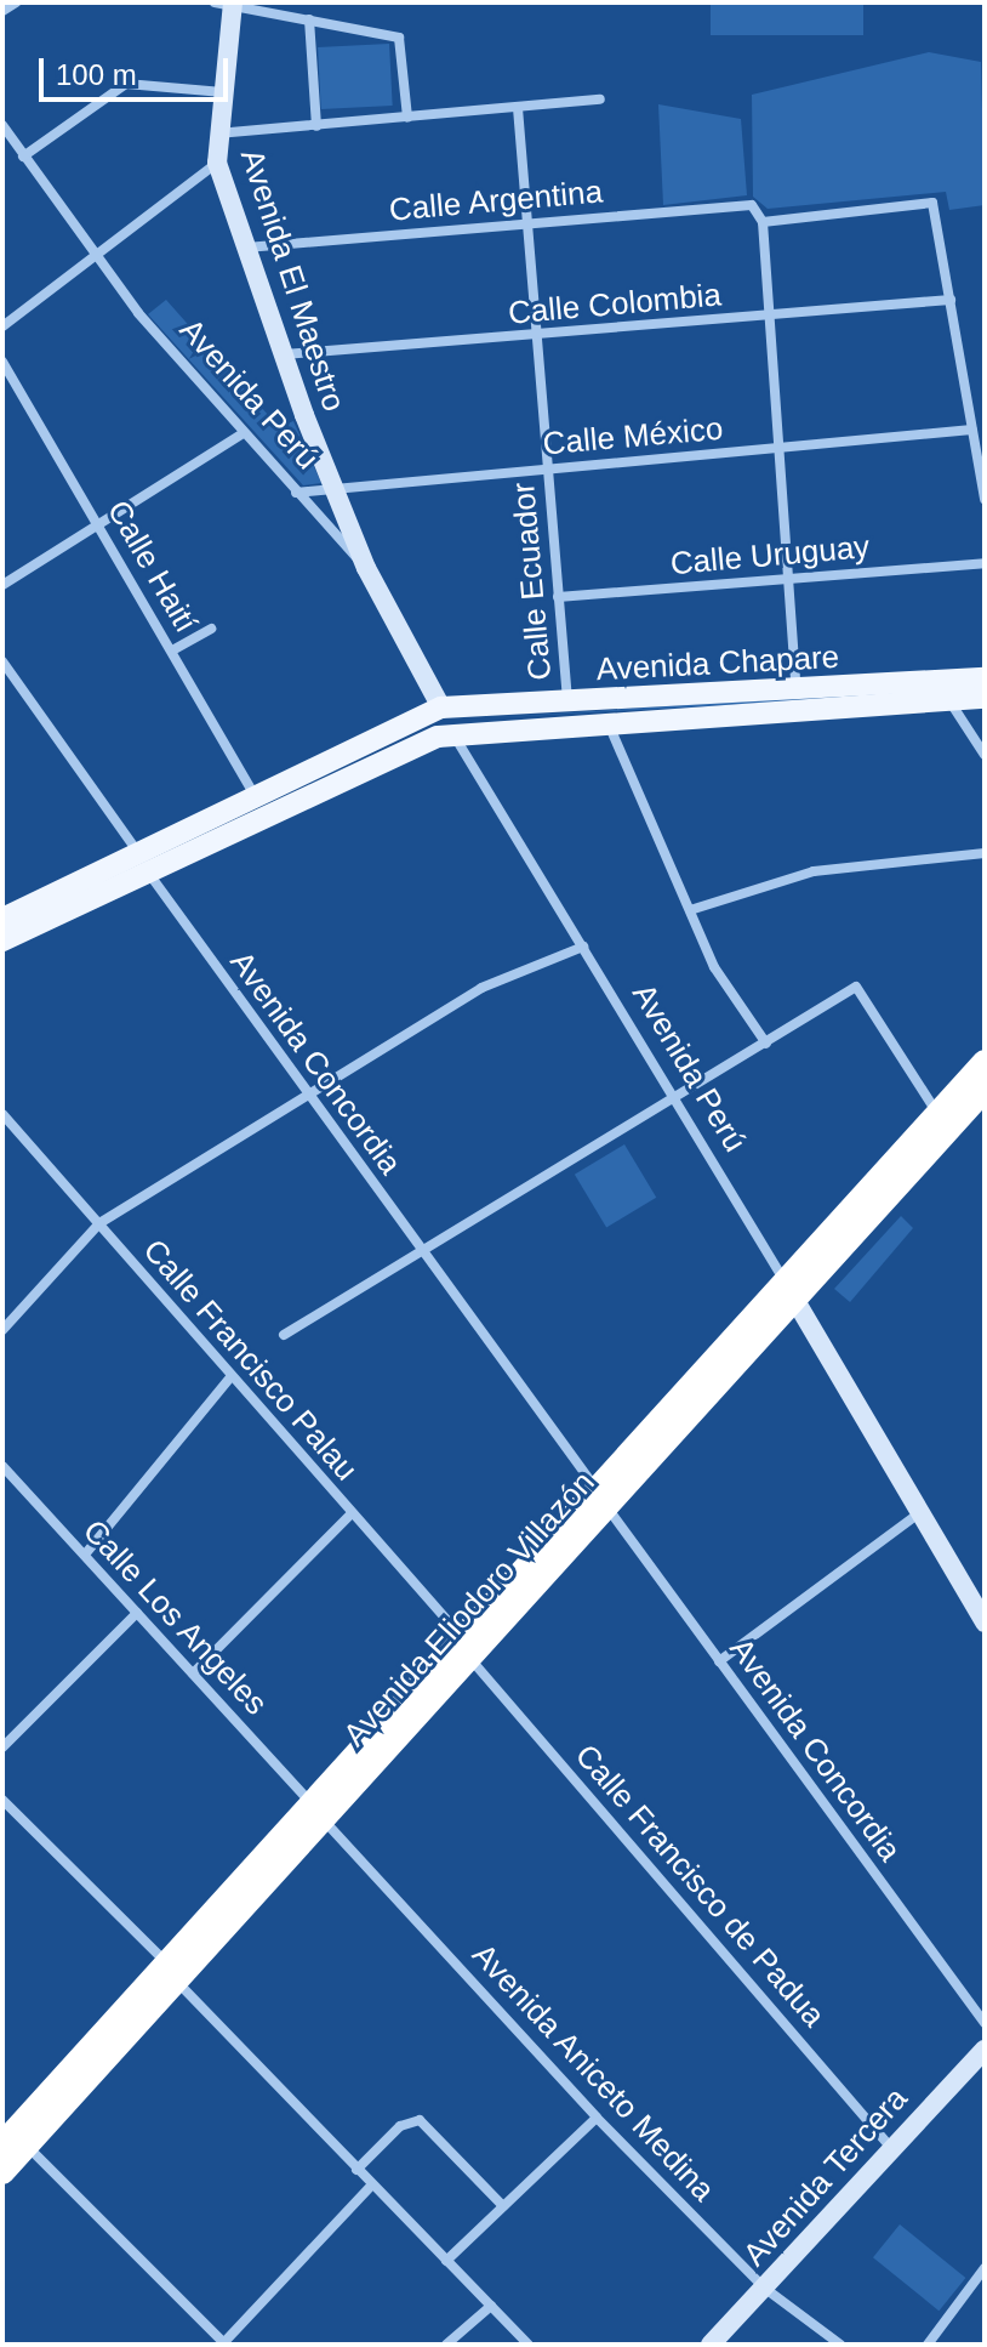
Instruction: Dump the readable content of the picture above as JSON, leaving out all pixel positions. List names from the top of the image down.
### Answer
{
  "streets": {
    "highway": ["Avenida Eliodoro Villazón"],
    "main road": ["Avenida Chapare"],
    "street": [
      "Calle Argentina",
      "Avenida El Maestro",
      "Calle Colombia",
      "Avenida Perú",
      "Calle México",
      "Calle Uruguay",
      "Calle Haití",
      "Calle Ecuador",
      "Avenida Concordia",
      "Calle Francisco Palau",
      "Calle Los Angeles",
      "Calle Francisco de Padua",
      "Avenida Aniceto Medina",
      "Avenida Tercera"
    ]
  },
  "crossings": [
    ["Calle Argentina", "Avenida El Maestro"],
    ["Calle Argentina", "Calle Ecuador"],
    ["Avenida El Maestro", "Calle Colombia"],
    ["Avenida El Maestro", "Avenida Perú"],
    ["Avenida El Maestro", "Calle México"],
    ["Calle Colombia", "Calle Ecuador"],
    ["Avenida Perú", "Calle México"],
    ["Avenida Perú", "Avenida Chapare"],
    ["Avenida Perú", "Avenida Eliodoro Villazón"],
    ["Calle México", "Calle Ecuador"],
    ["Calle Uruguay", "Calle Ecuador"],
    ["Calle Haití", "Avenida Chapare"],
    ["Calle Ecuador", "Avenida Chapare"],
    ["Avenida Chapare", "Avenida Concordia"],
    ["Avenida Concordia", "Avenida Eliodoro Villazón"],
    ["Calle Francisco Palau", "Avenida Eliodoro Villazón"],
    ["Calle Francisco Palau", "Calle Francisco de Padua"],
    ["Avenida Eliodoro Villazón", "Calle Los Angeles"],
    ["Avenida Eliodoro Villazón", "Calle Francisco de Padua"],
    ["Avenida Eliodoro Villazón", "Avenida Aniceto Medina"],
    ["Calle Los Angeles", "Avenida Aniceto Medina"],
    ["Calle Francisco de Padua", "Avenida Tercera"],
    ["Avenida Aniceto Medina", "Avenida Tercera"]
  ],
  "scale_bar": "100 m"
}
